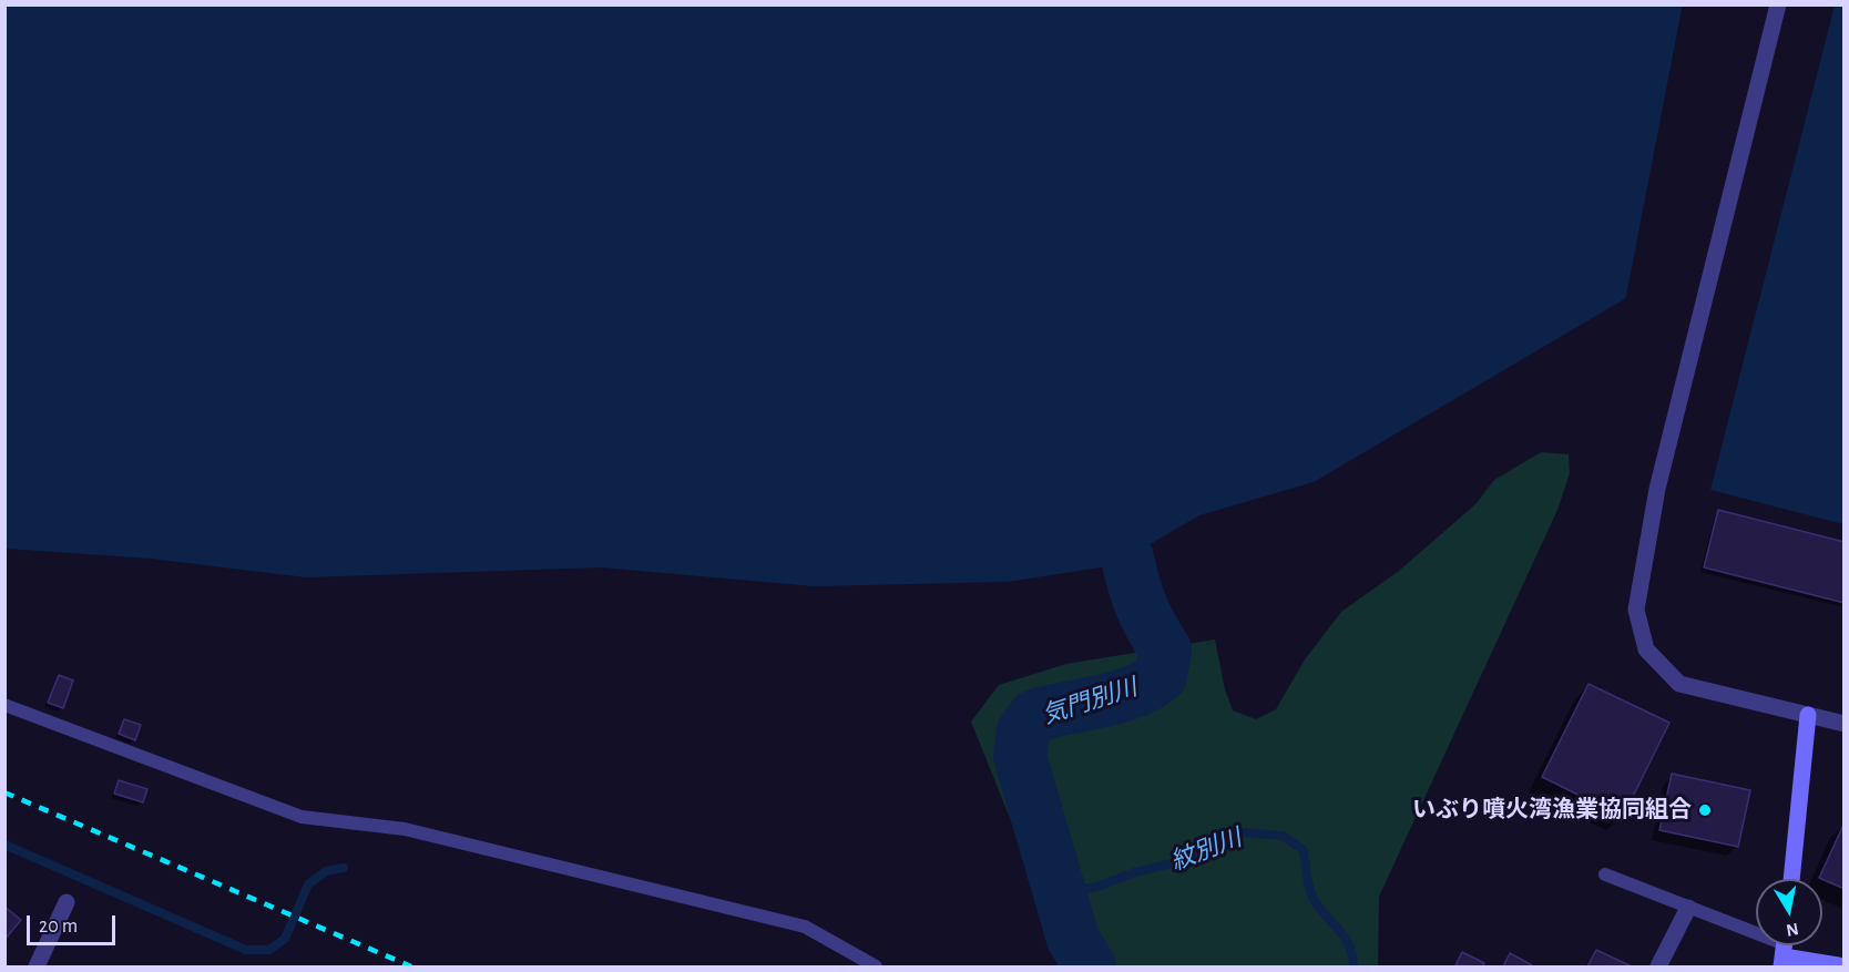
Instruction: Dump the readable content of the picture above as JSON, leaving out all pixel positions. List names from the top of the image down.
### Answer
{
  "water": ["気門別川", "紋別川"],
  "places": ["いぶり噴火湾漁業協同組合"],
  "scale_bar": "20 m",
  "north": "bottom"
}
